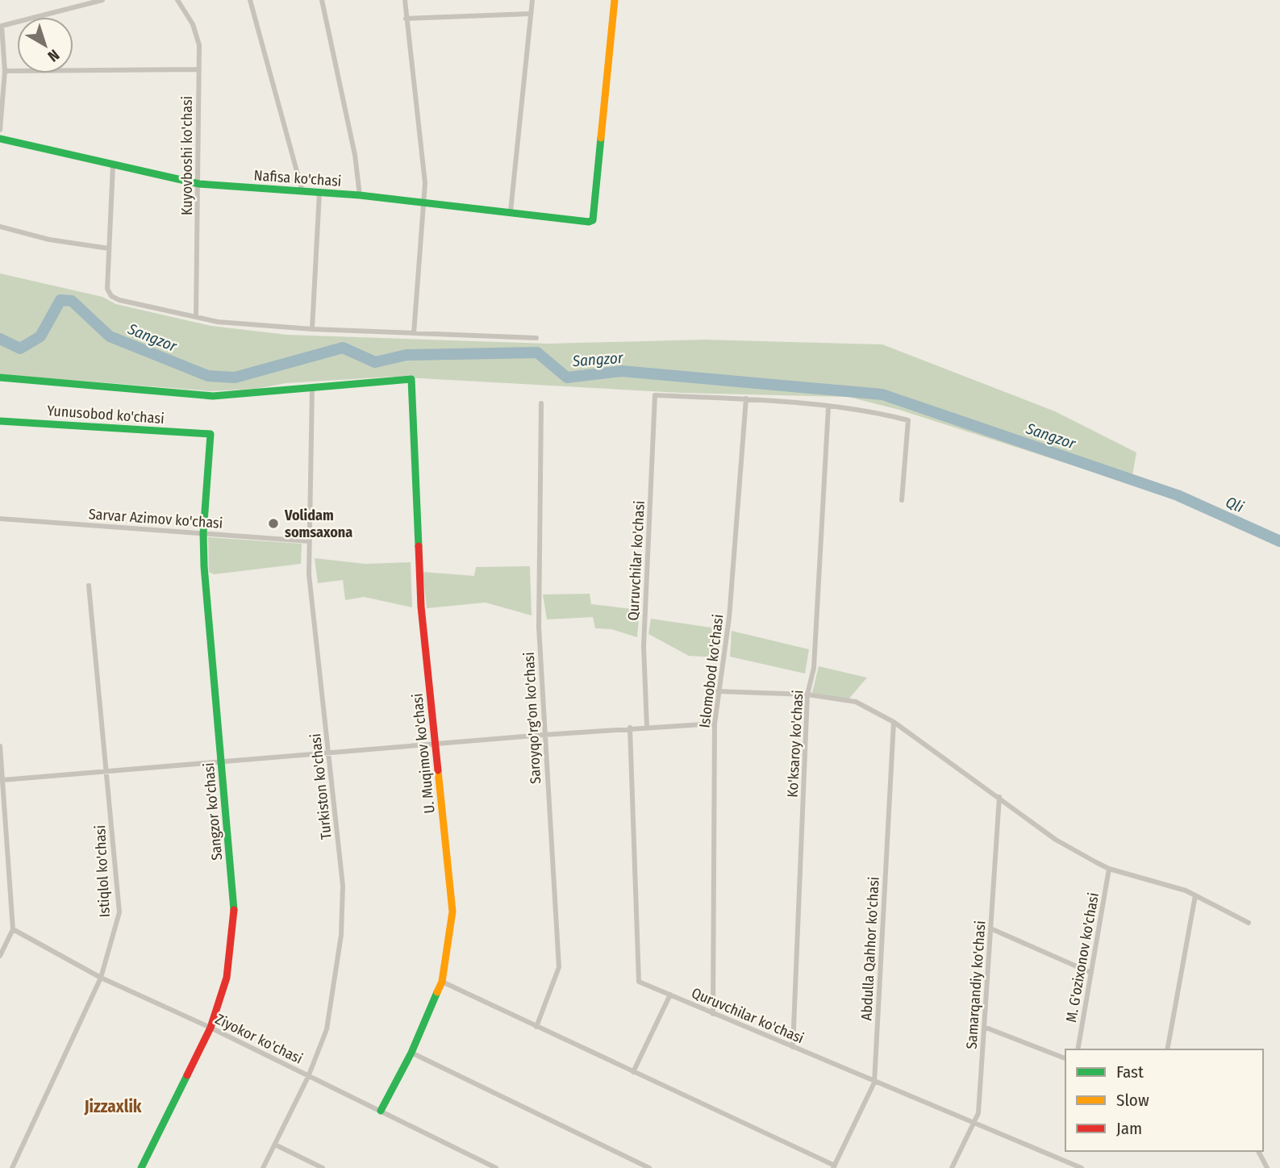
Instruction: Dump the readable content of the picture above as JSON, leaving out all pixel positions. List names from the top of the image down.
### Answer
{
  "streets": {
    "street": [
      "Kuyovboshi ko'chasi",
      "Nafisa ko'chasi",
      "Yunusobod ko'chasi",
      "Sarvar Azimov ko'chasi",
      "Quruvchilar ko'chasi",
      "Islomobod ko'chasi",
      "Saroyqo'rg'on ko'chasi",
      "Ko'ksaroy ko'chasi",
      "U. Muqimov ko'chasi",
      "Turkiston ko'chasi",
      "Sangzor ko'chasi",
      "Istiqlol ko'chasi",
      "Abdulla Qahhor ko'chasi",
      "M. G'ozixonov ko'chasi",
      "Samarqandiy ko'chasi",
      "Ziyokor ko'chasi"
    ]
  },
  "crossings": [
    ["Kuyovboshi ko'chasi", "Nafisa ko'chasi"],
    ["Yunusobod ko'chasi", "Sangzor ko'chasi"],
    ["Sarvar Azimov ko'chasi", "Turkiston ko'chasi"],
    ["Sarvar Azimov ko'chasi", "Sangzor ko'chasi"],
    ["Quruvchilar ko'chasi", "Islomobod ko'chasi"],
    ["Quruvchilar ko'chasi", "Ko'ksaroy ko'chasi"],
    ["Quruvchilar ko'chasi", "Abdulla Qahhor ko'chasi"],
    ["Quruvchilar ko'chasi", "Samarqandiy ko'chasi"],
    ["U. Muqimov ko'chasi", "Turkiston ko'chasi"],
    ["U. Muqimov ko'chasi", "Ziyokor ko'chasi"],
    ["Turkiston ko'chasi", "Ziyokor ko'chasi"],
    ["Sangzor ko'chasi", "Ziyokor ko'chasi"],
    ["Istiqlol ko'chasi", "Ziyokor ko'chasi"]
  ],
  "districts": ["Jizzaxlik"],
  "water": ["Sangzor", "Qli"],
  "places": ["Volidam somsaxona"],
  "legend": ["Fast", "Slow", "Jam"],
  "north": "bottom right"
}
